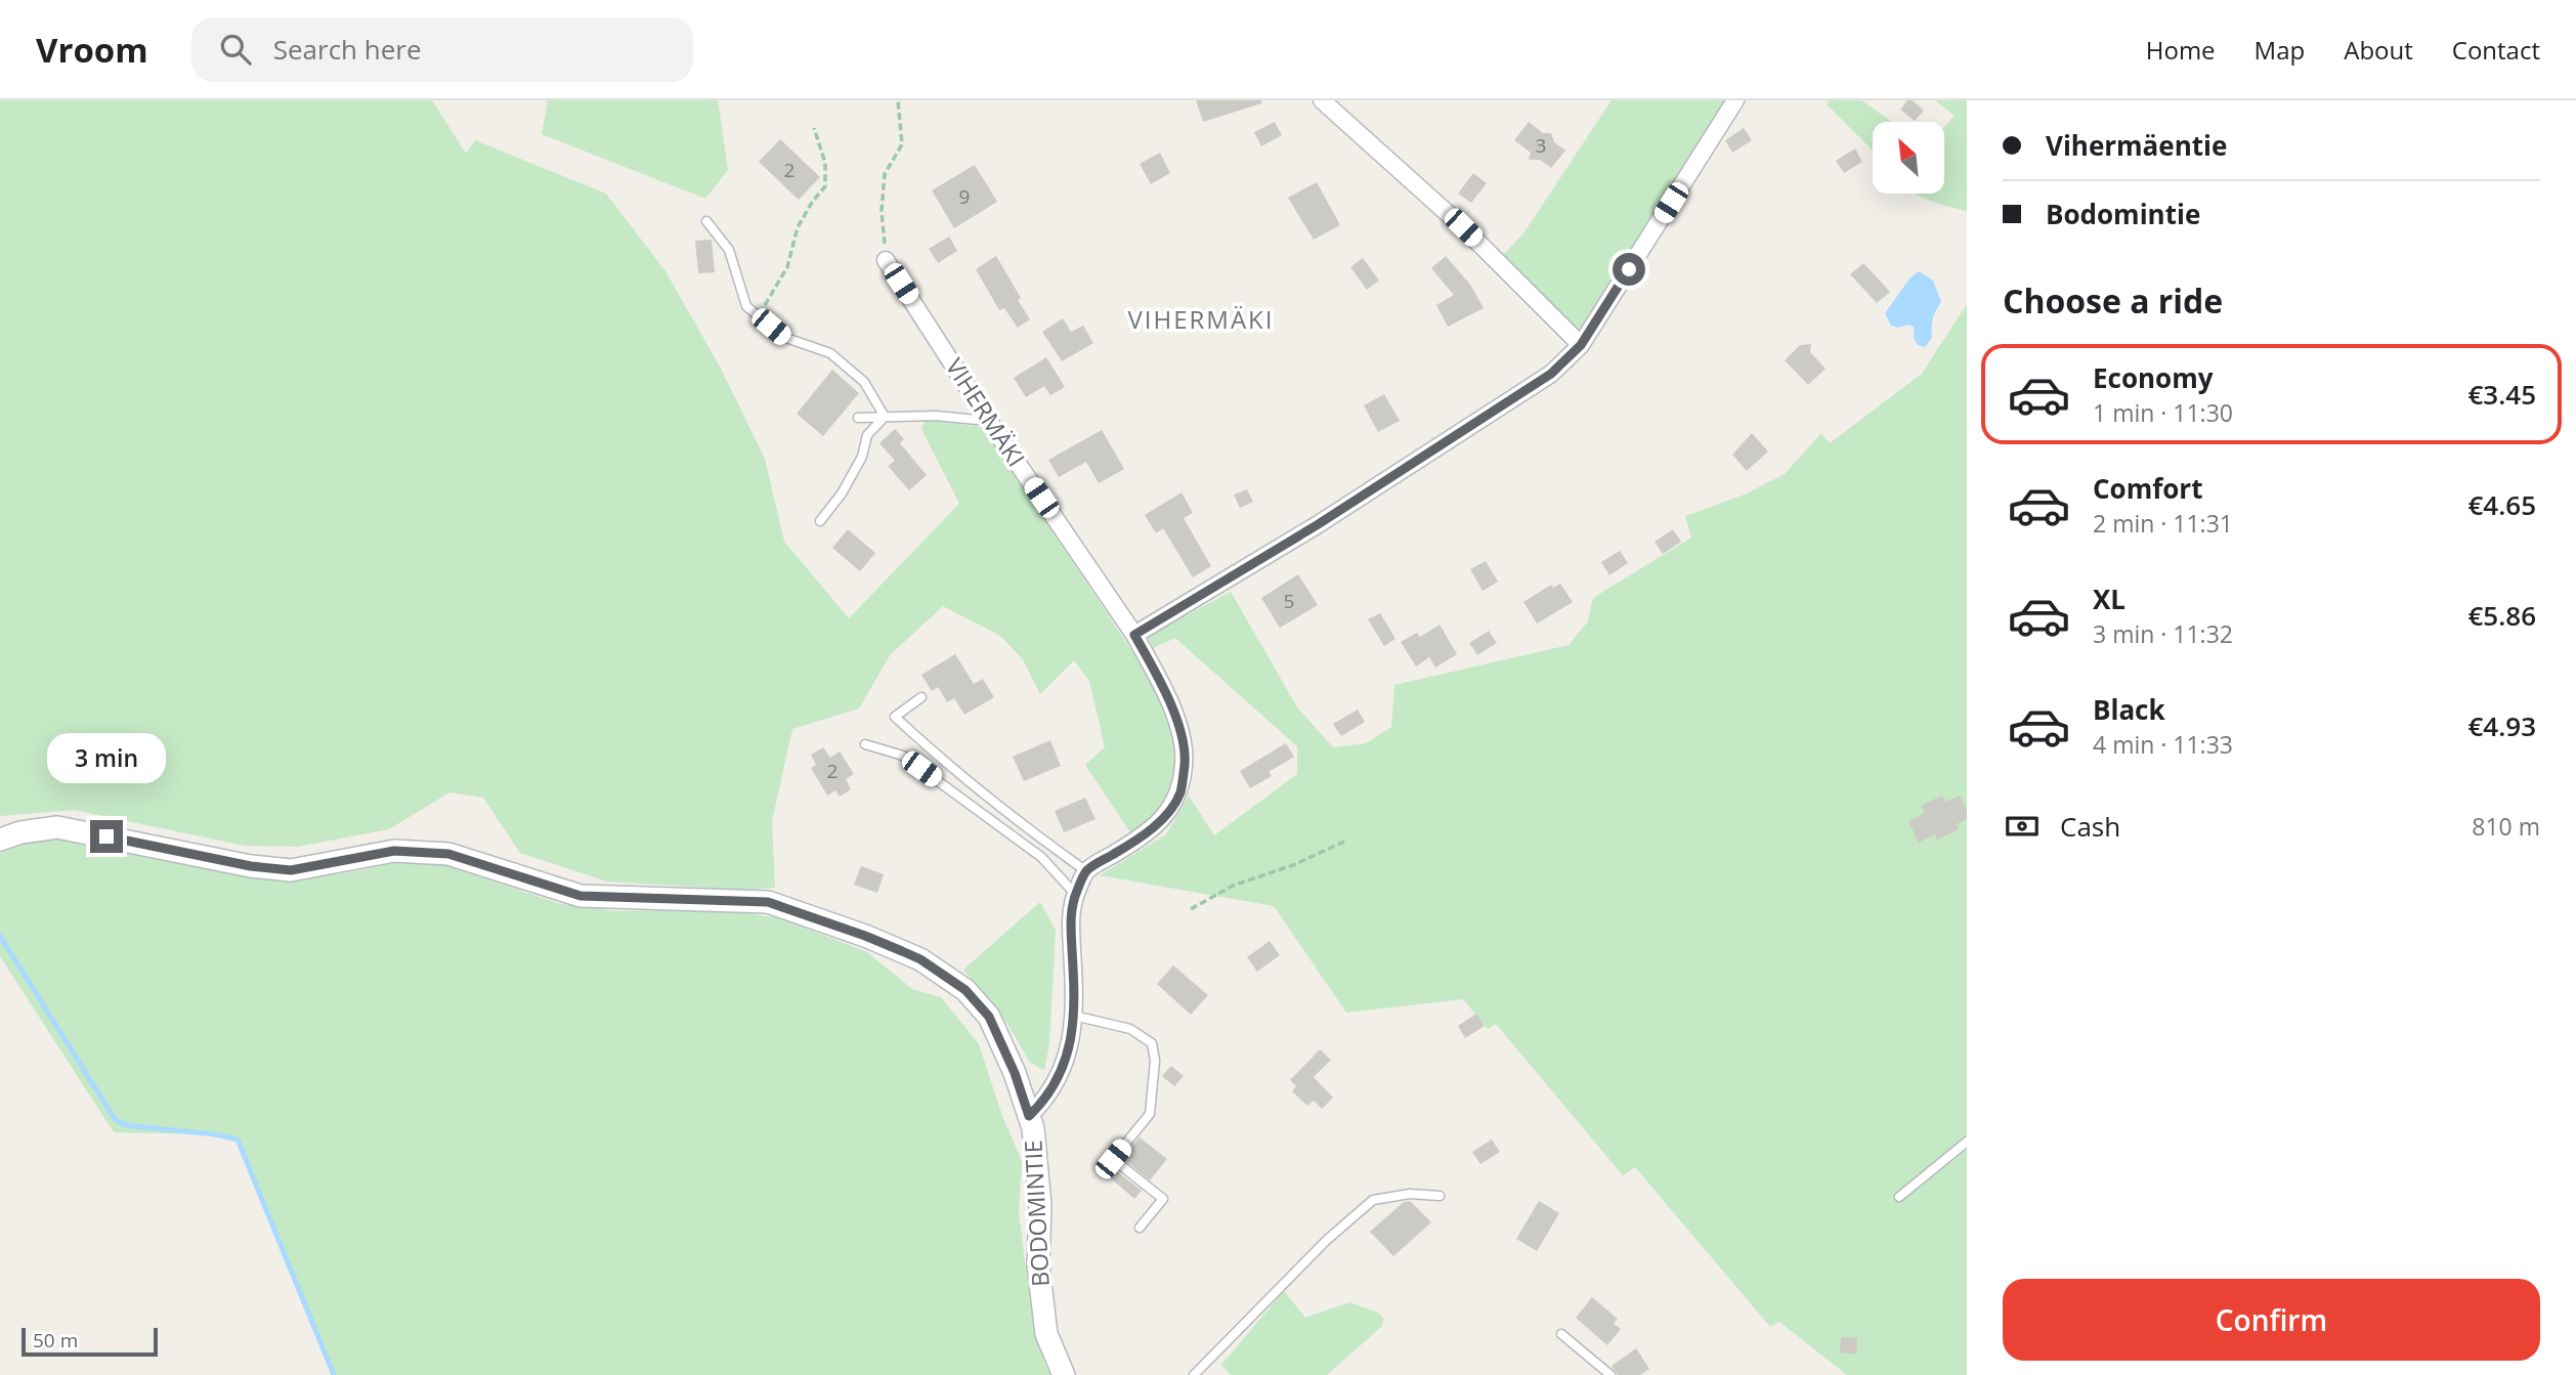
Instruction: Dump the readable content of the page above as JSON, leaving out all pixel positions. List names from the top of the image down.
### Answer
{
  "streets": {
    "street": ["VIHERMÄKI", "BODOMINTIE"]
  },
  "districts": ["VIHERMÄKI"],
  "house_numbers": [
    "3",
    "2",
    "9",
    "5",
    "2"
  ],
  "scale_bar": "50 m",
  "north": "top left",
  "page": {
    "header": "Vroom",
    "search": "Search here",
    "nav": [
      "Home",
      "Map",
      "About",
      "Contact"
    ],
    "banner": ["Vihermäentie", "Bodomintie"],
    "heading": "Choose a ride",
    "list": [
      {
        "name": "Economy",
        "note": "1 min · 11:30",
        "value": "€3.45"
      },
      {
        "name": "Comfort",
        "note": "2 min · 11:31",
        "value": "€4.65"
      },
      {
        "name": "XL",
        "note": "3 min · 11:32",
        "value": "€5.86"
      },
      {
        "name": "Black",
        "note": "4 min · 11:33",
        "value": "€4.93"
      }
    ],
    "bubble": "3 min",
    "pay": ["Cash", "810 m"],
    "buttons": "Confirm",
    "scale": "50 m"
  }
}
